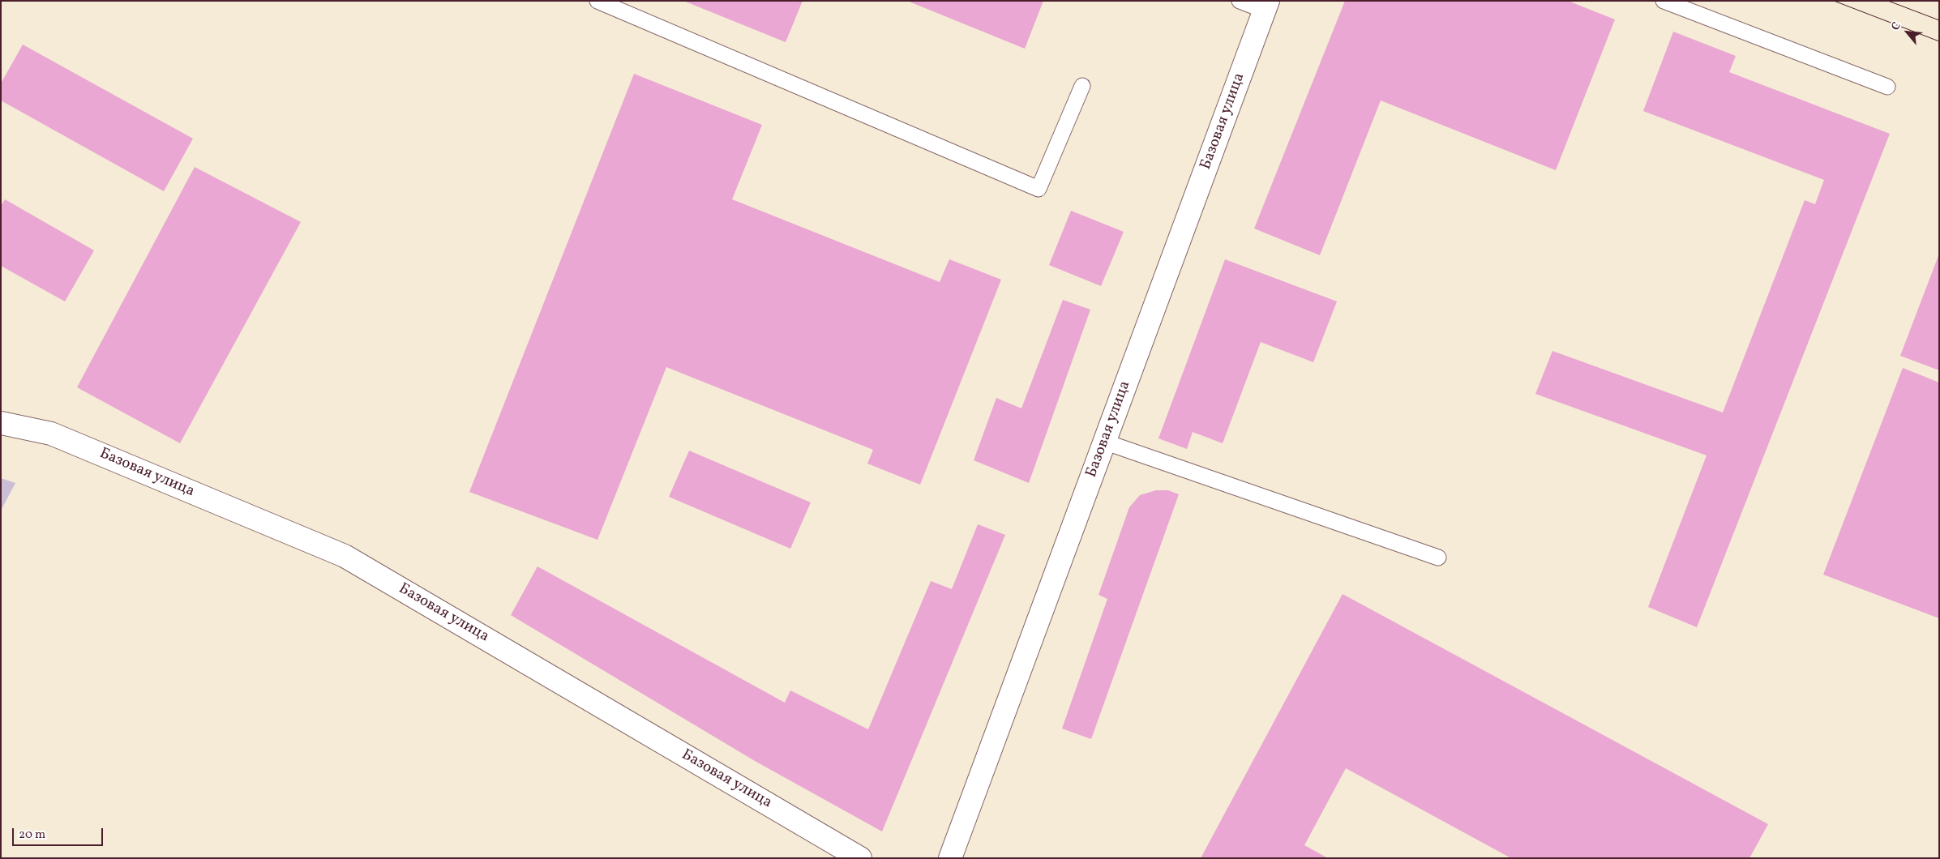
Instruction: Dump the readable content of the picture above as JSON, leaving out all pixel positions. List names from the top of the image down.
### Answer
{
  "streets": {
    "street": ["Базовая улица"]
  },
  "scale_bar": "20 m",
  "north": "top left"
}
